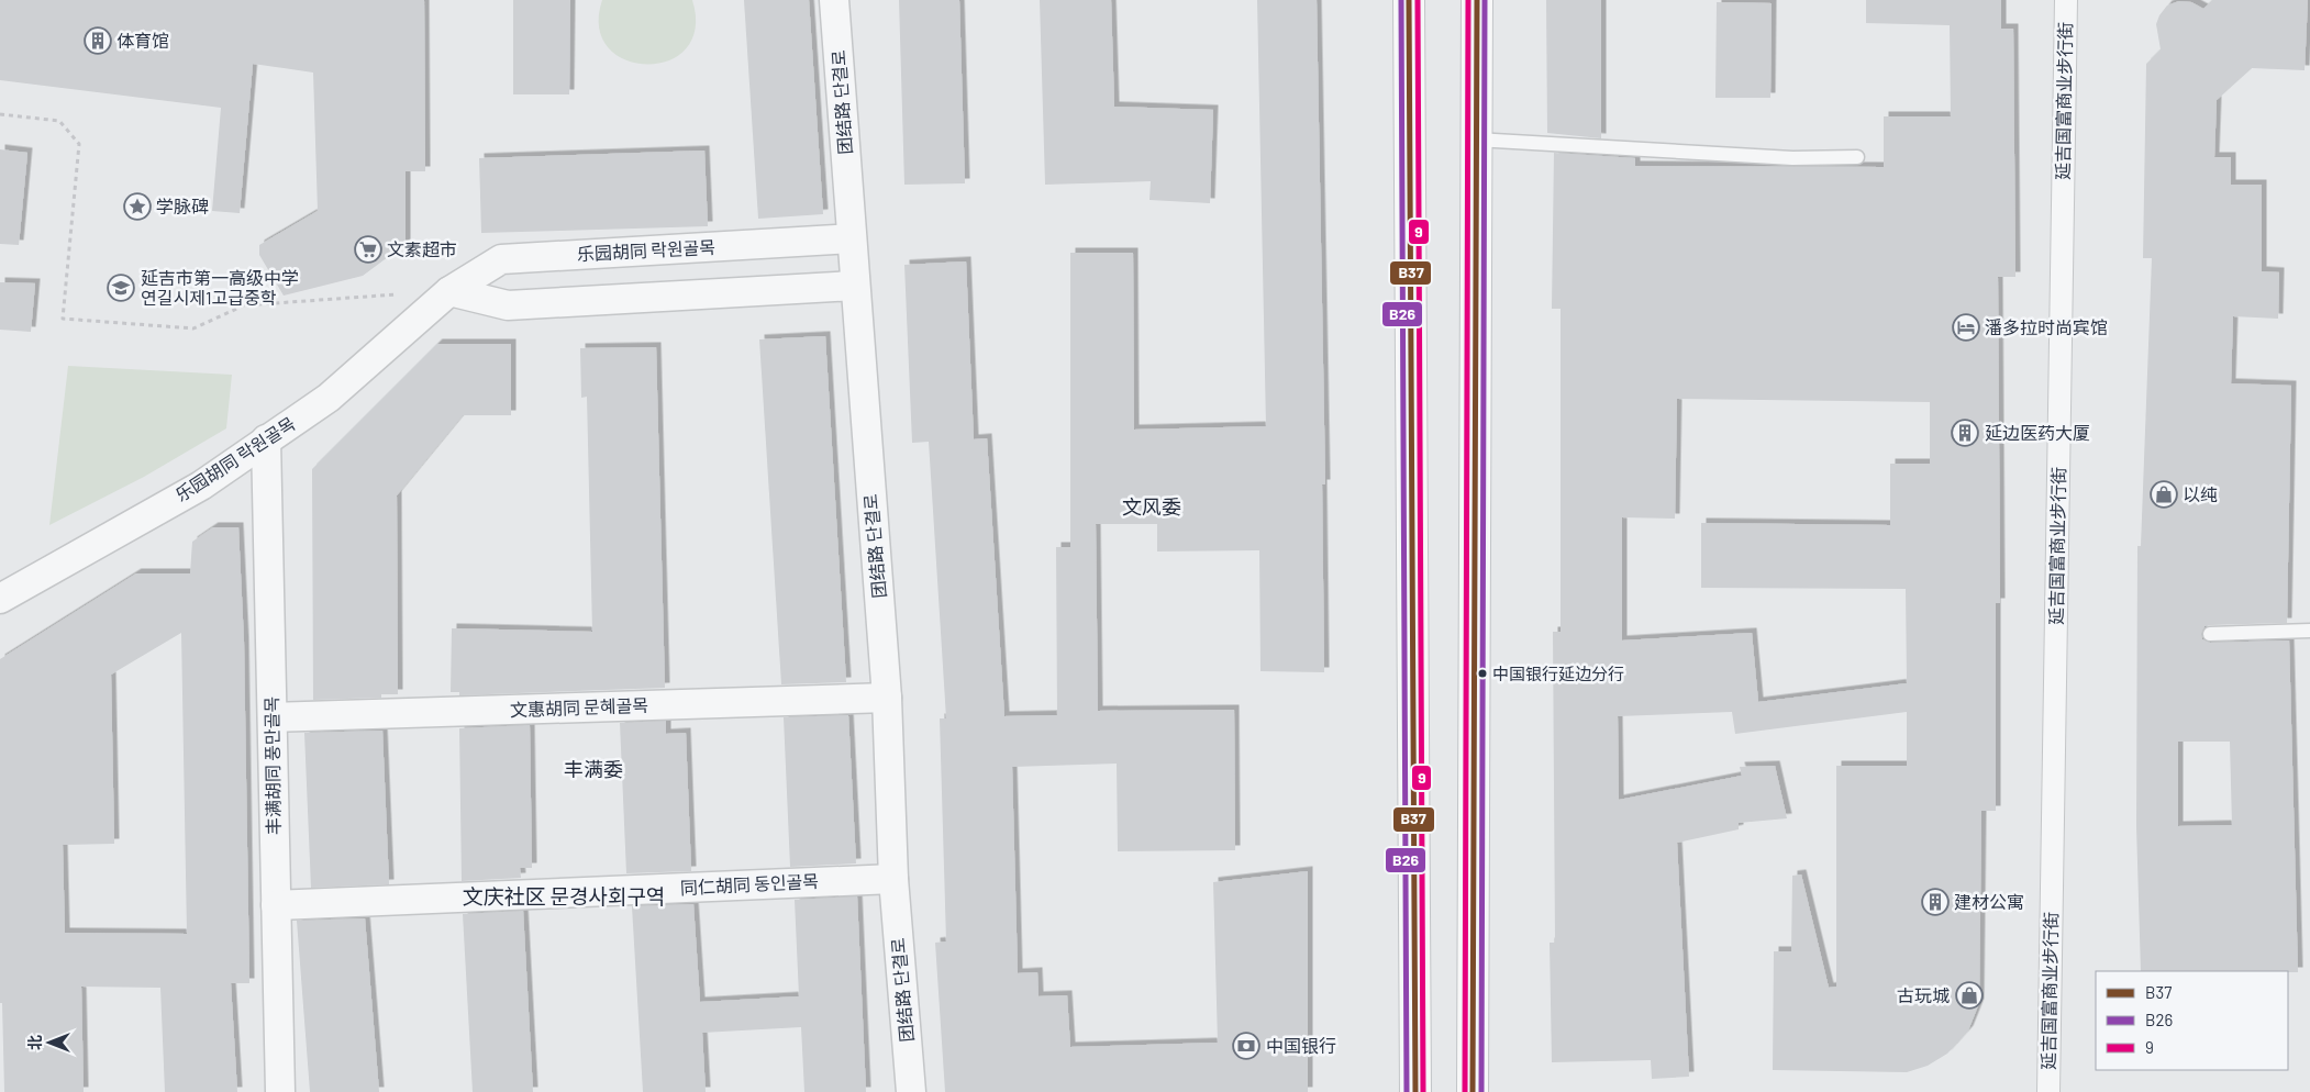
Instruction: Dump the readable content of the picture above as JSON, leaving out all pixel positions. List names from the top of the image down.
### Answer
{
  "streets": {
    "street": [
      "延吉国富商业步行街",
      "团结路 단결로",
      "乐园胡同 락원골목",
      "文惠胡同 문혜골목",
      "丰满胡同 풍만골목",
      "同仁胡同 동인골목"
    ]
  },
  "crossings": [
    ["团结路 단결로", "乐园胡同 락원골목"],
    ["团结路 단결로", "文惠胡同 문혜골목"],
    ["团结路 단결로", "同仁胡同 동인골목"],
    ["乐园胡同 락원골목", "丰满胡同 풍만골목"],
    ["文惠胡同 문혜골목", "丰满胡同 풍만골목"],
    ["丰满胡同 풍만골목", "同仁胡同 동인골목"]
  ],
  "districts": ["文风委", "丰满委", "文庆社区 문경사회구역"],
  "places": {
    "building": ["体育馆", "延边医药大厦", "建材公寓"],
    "place": ["学脉碑"],
    "supermarket": ["文素超市"],
    "school or university": ["延吉市第一高级中学 연길시제1고급중학"],
    "hotel": ["潘多拉时尚宾馆"],
    "shop": ["以纯", "古玩城"],
    "other": ["中国银行延边分行"],
    "bank": ["中国银行"]
  },
  "lines": ["transit line B37", "transit line B26", "transit line 9"],
  "legend": ["B37", "B26", "9"],
  "north": "left"
}
